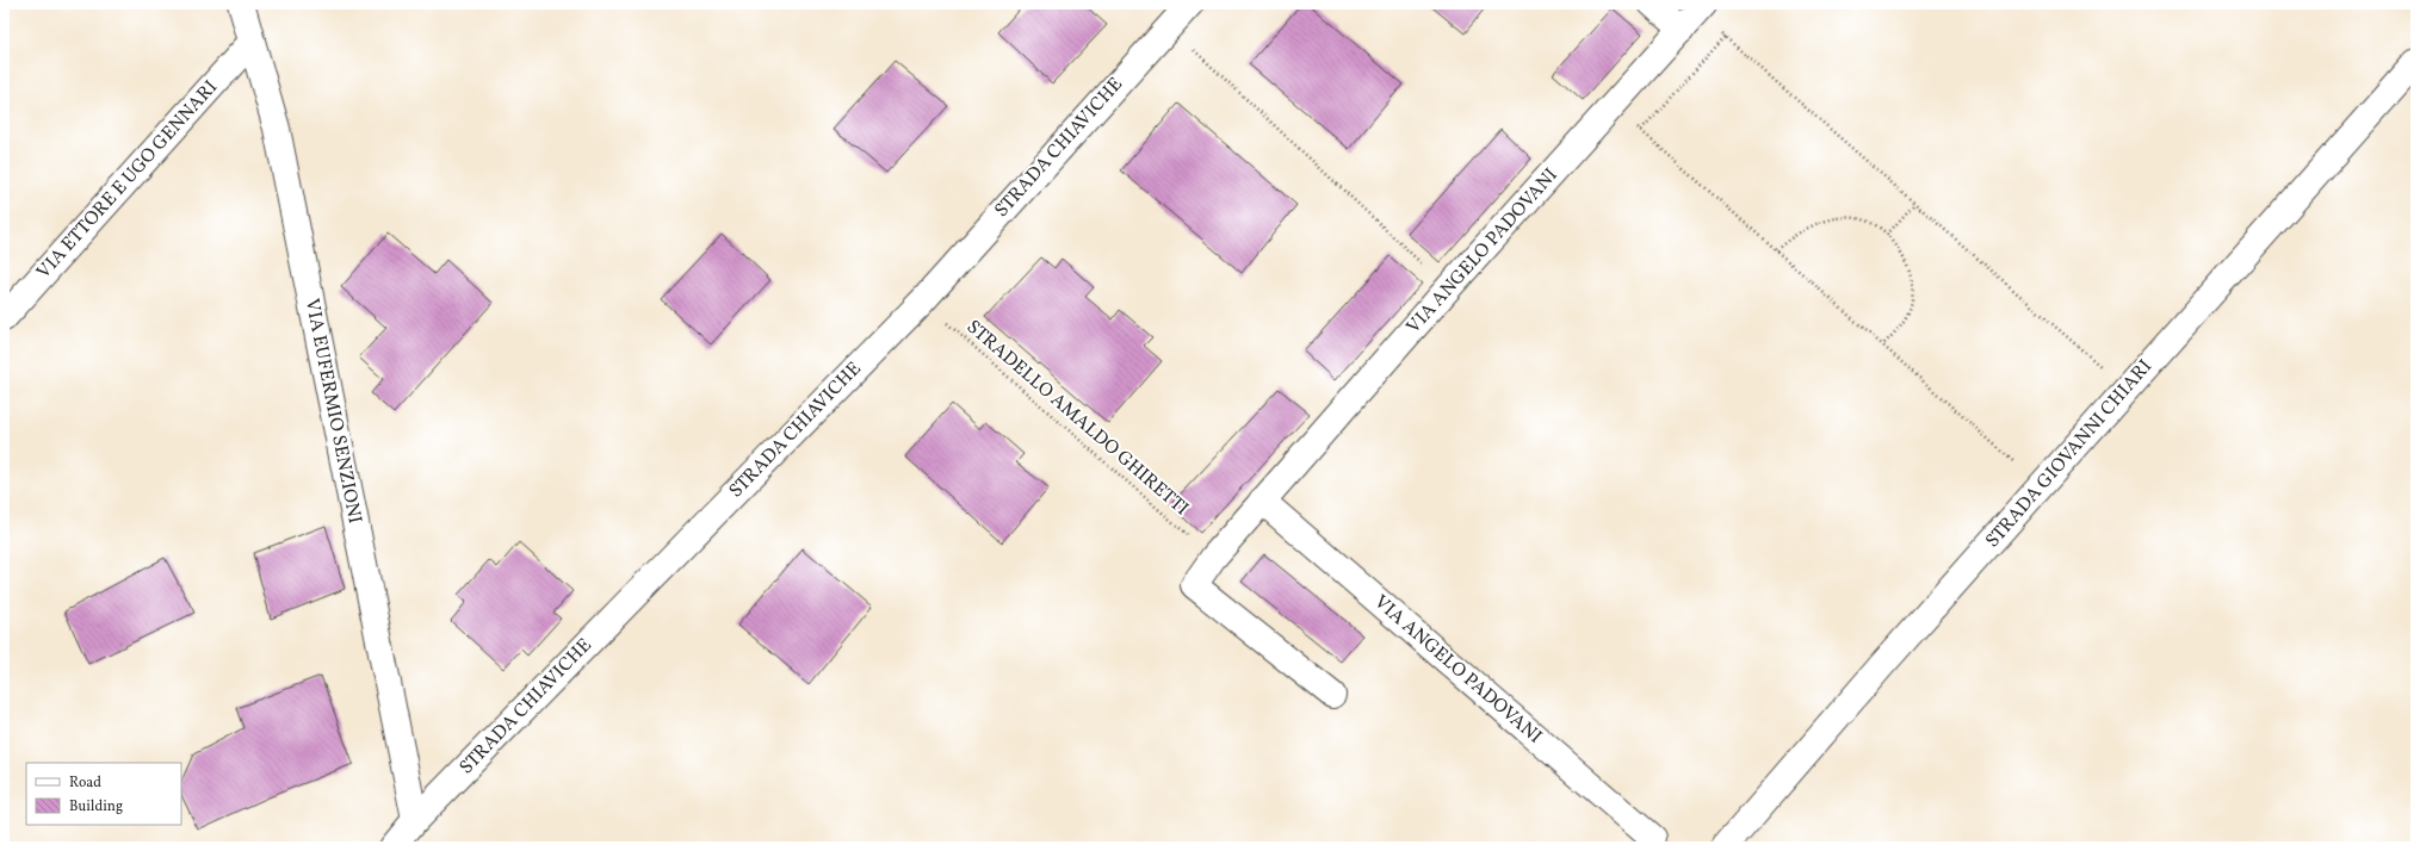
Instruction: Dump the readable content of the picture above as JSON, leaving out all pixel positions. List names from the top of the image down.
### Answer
{
  "streets": {
    "street": [
      "STRADA CHIAVICHE",
      "VIA ETTORE E UGO GENNARI",
      "VIA ANGELO PADOVANI",
      "VIA EUFERMIO SENZIONI",
      "STRADA GIOVANNI CHIARI"
    ],
    "path": ["STRADELLO AMALDO GHIRETTI"]
  },
  "crossings": [
    ["STRADA CHIAVICHE", "VIA EUFERMIO SENZIONI"],
    ["STRADA CHIAVICHE", "STRADELLO AMALDO GHIRETTI"],
    ["VIA ETTORE E UGO GENNARI", "VIA EUFERMIO SENZIONI"],
    ["VIA ANGELO PADOVANI", "STRADELLO AMALDO GHIRETTI"]
  ],
  "legend": ["Road", "Building"]
}
